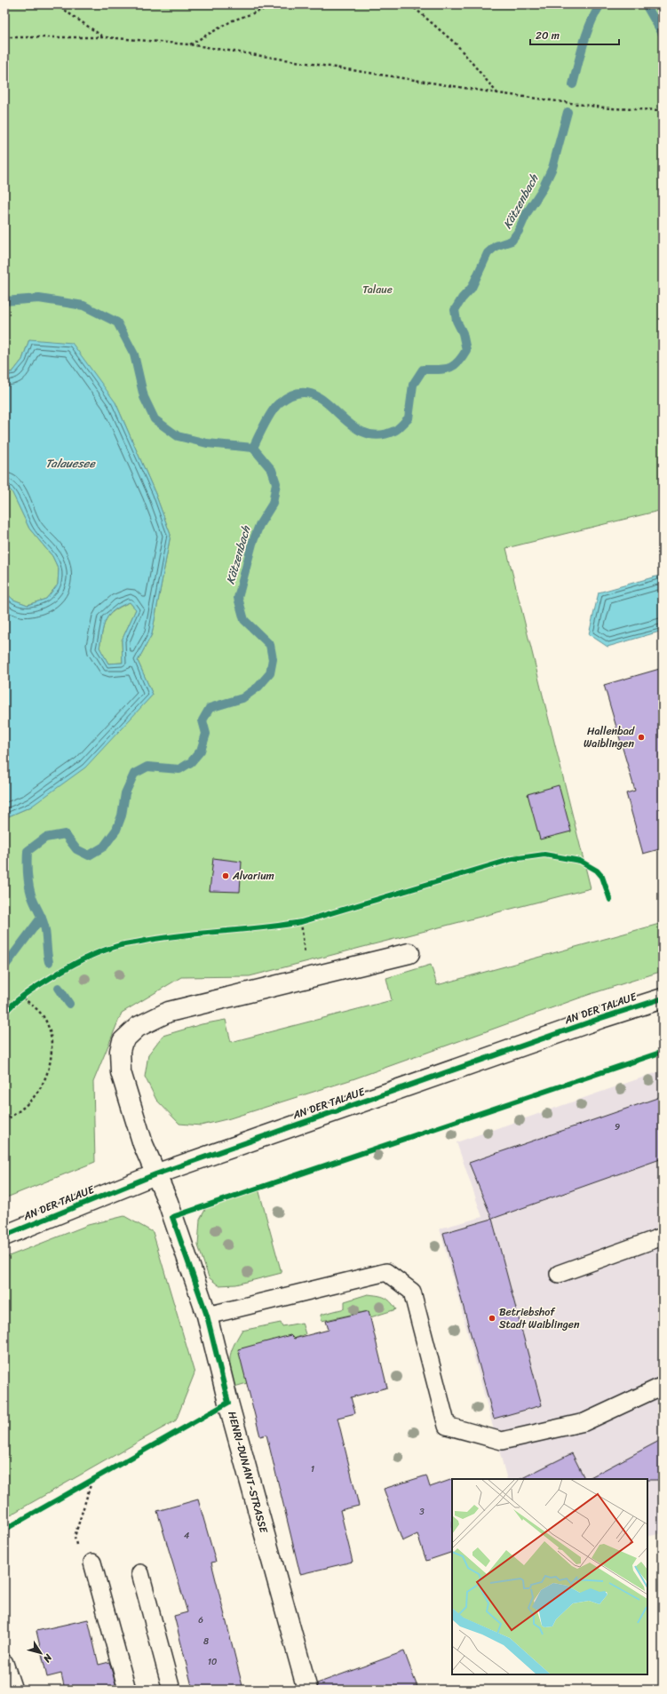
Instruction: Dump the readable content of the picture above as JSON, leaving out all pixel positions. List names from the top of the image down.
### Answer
{
  "streets": {
    "street": ["AN DER TALAUE", "HENRI-DUNANT-STRASSE"]
  },
  "crossings": [
    ["AN DER TALAUE", "HENRI-DUNANT-STRASSE"]
  ],
  "water": ["Kätzenbach", "Talauesee"],
  "parks": ["Talaue"],
  "places": ["Hallenbad Waiblingen", "Alvarium", "Betriebshof Stadt Waiblingen"],
  "house_numbers": [
    "9",
    "1",
    "3",
    "4",
    "6",
    "8",
    "10"
  ],
  "scale_bar": "20 m",
  "north": "bottom right"
}
